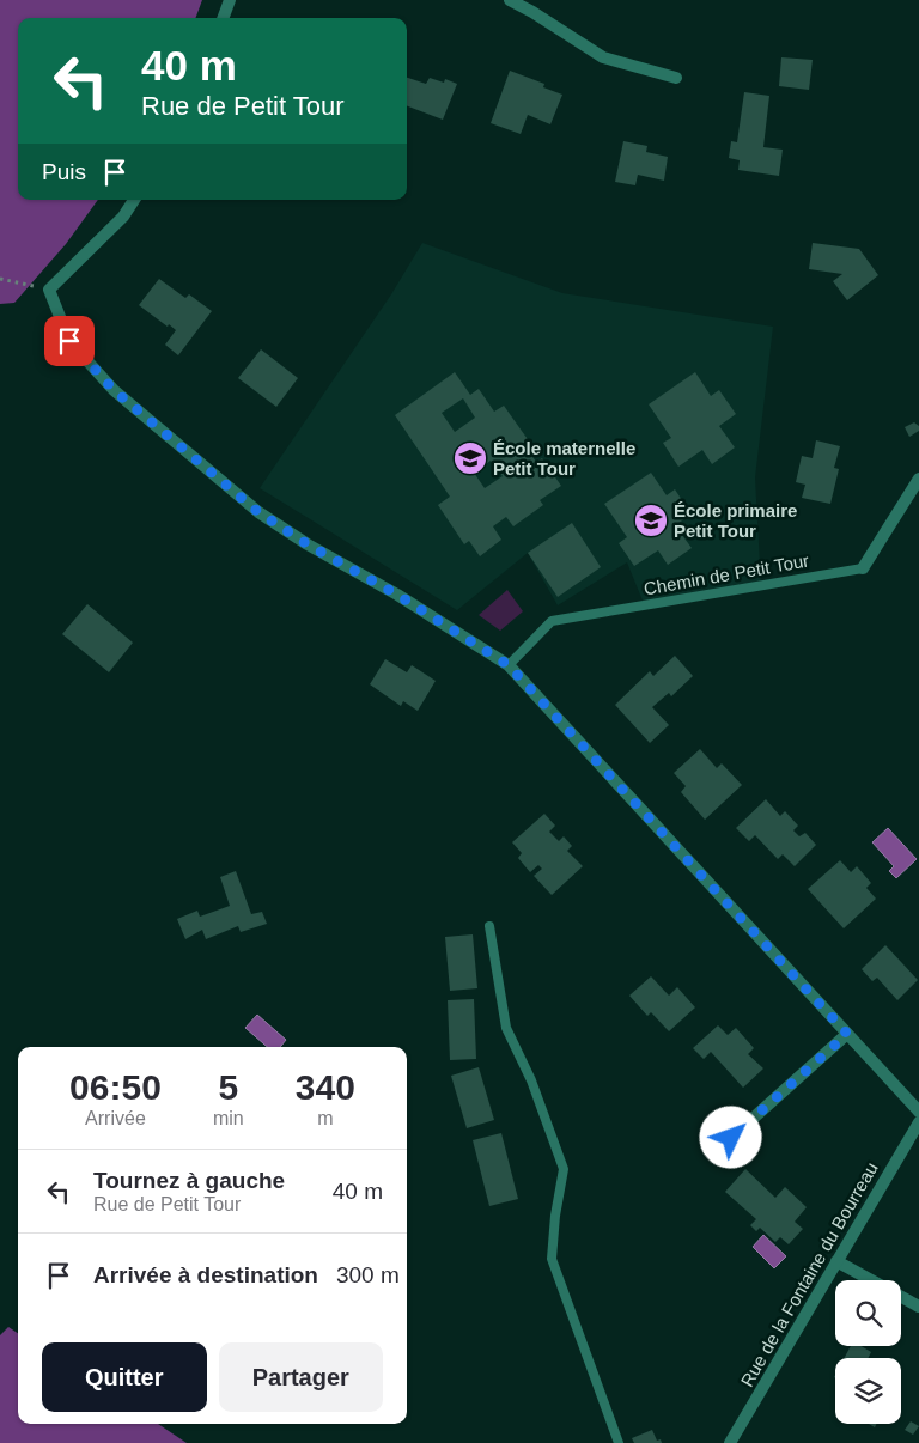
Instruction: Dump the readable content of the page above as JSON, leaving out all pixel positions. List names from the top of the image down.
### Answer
{
  "streets": {
    "street": ["Chemin de Petit Tour", "Rue de la Fontaine du Bourreau"]
  },
  "places": {
    "school or university": ["École maternelle Petit Tour", "École primaire Petit Tour"]
  },
  "page": {
    "turn": ["40 m", "Rue de Petit Tour"],
    "then": "Puis",
    "eta": [
      "06:50",
      "Arrivée",
      "5",
      "min",
      "340",
      "m"
    ],
    "list": [
      {
        "name": "Tournez à gauche",
        "note": "Rue de Petit Tour",
        "value": "40 m"
      },
      {
        "name": "Arrivée à destination",
        "value": "300 m"
      }
    ],
    "buttons": ["Quitter", "Partager"]
  }
}
